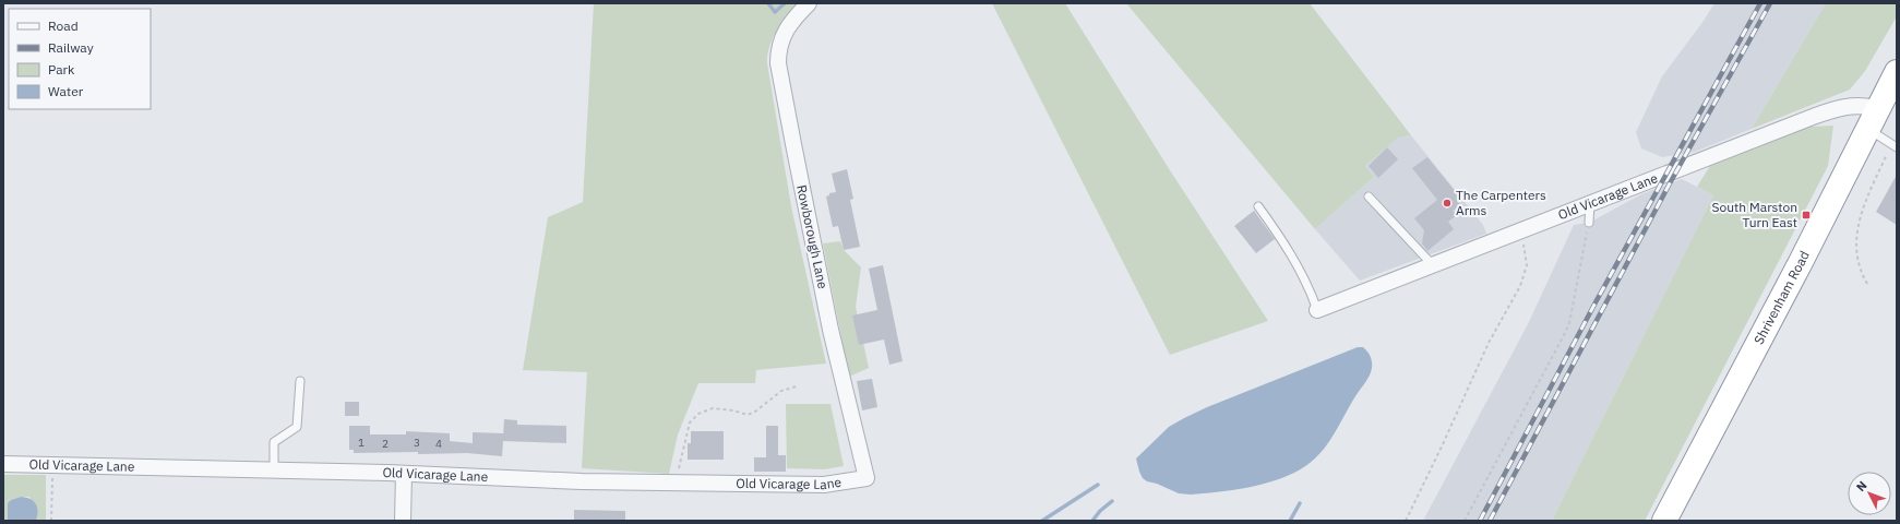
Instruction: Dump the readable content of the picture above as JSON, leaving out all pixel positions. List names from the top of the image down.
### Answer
{
  "streets": {
    "highway": ["Shrivenham Road"],
    "street": ["Old Vicarage Lane", "Rowborough Lane"]
  },
  "crossings": [
    ["Old Vicarage Lane", "Rowborough Lane"],
    ["Old Vicarage Lane", "Shrivenham Road"]
  ],
  "places": {
    "other": ["The Carpenters Arms"],
    "transit": ["South Marston Turn East"]
  },
  "house_numbers": [
    "1",
    "3",
    "2",
    "4"
  ],
  "legend": [
    "Road",
    "Railway",
    "Park",
    "Water"
  ],
  "north": "top left"
}
